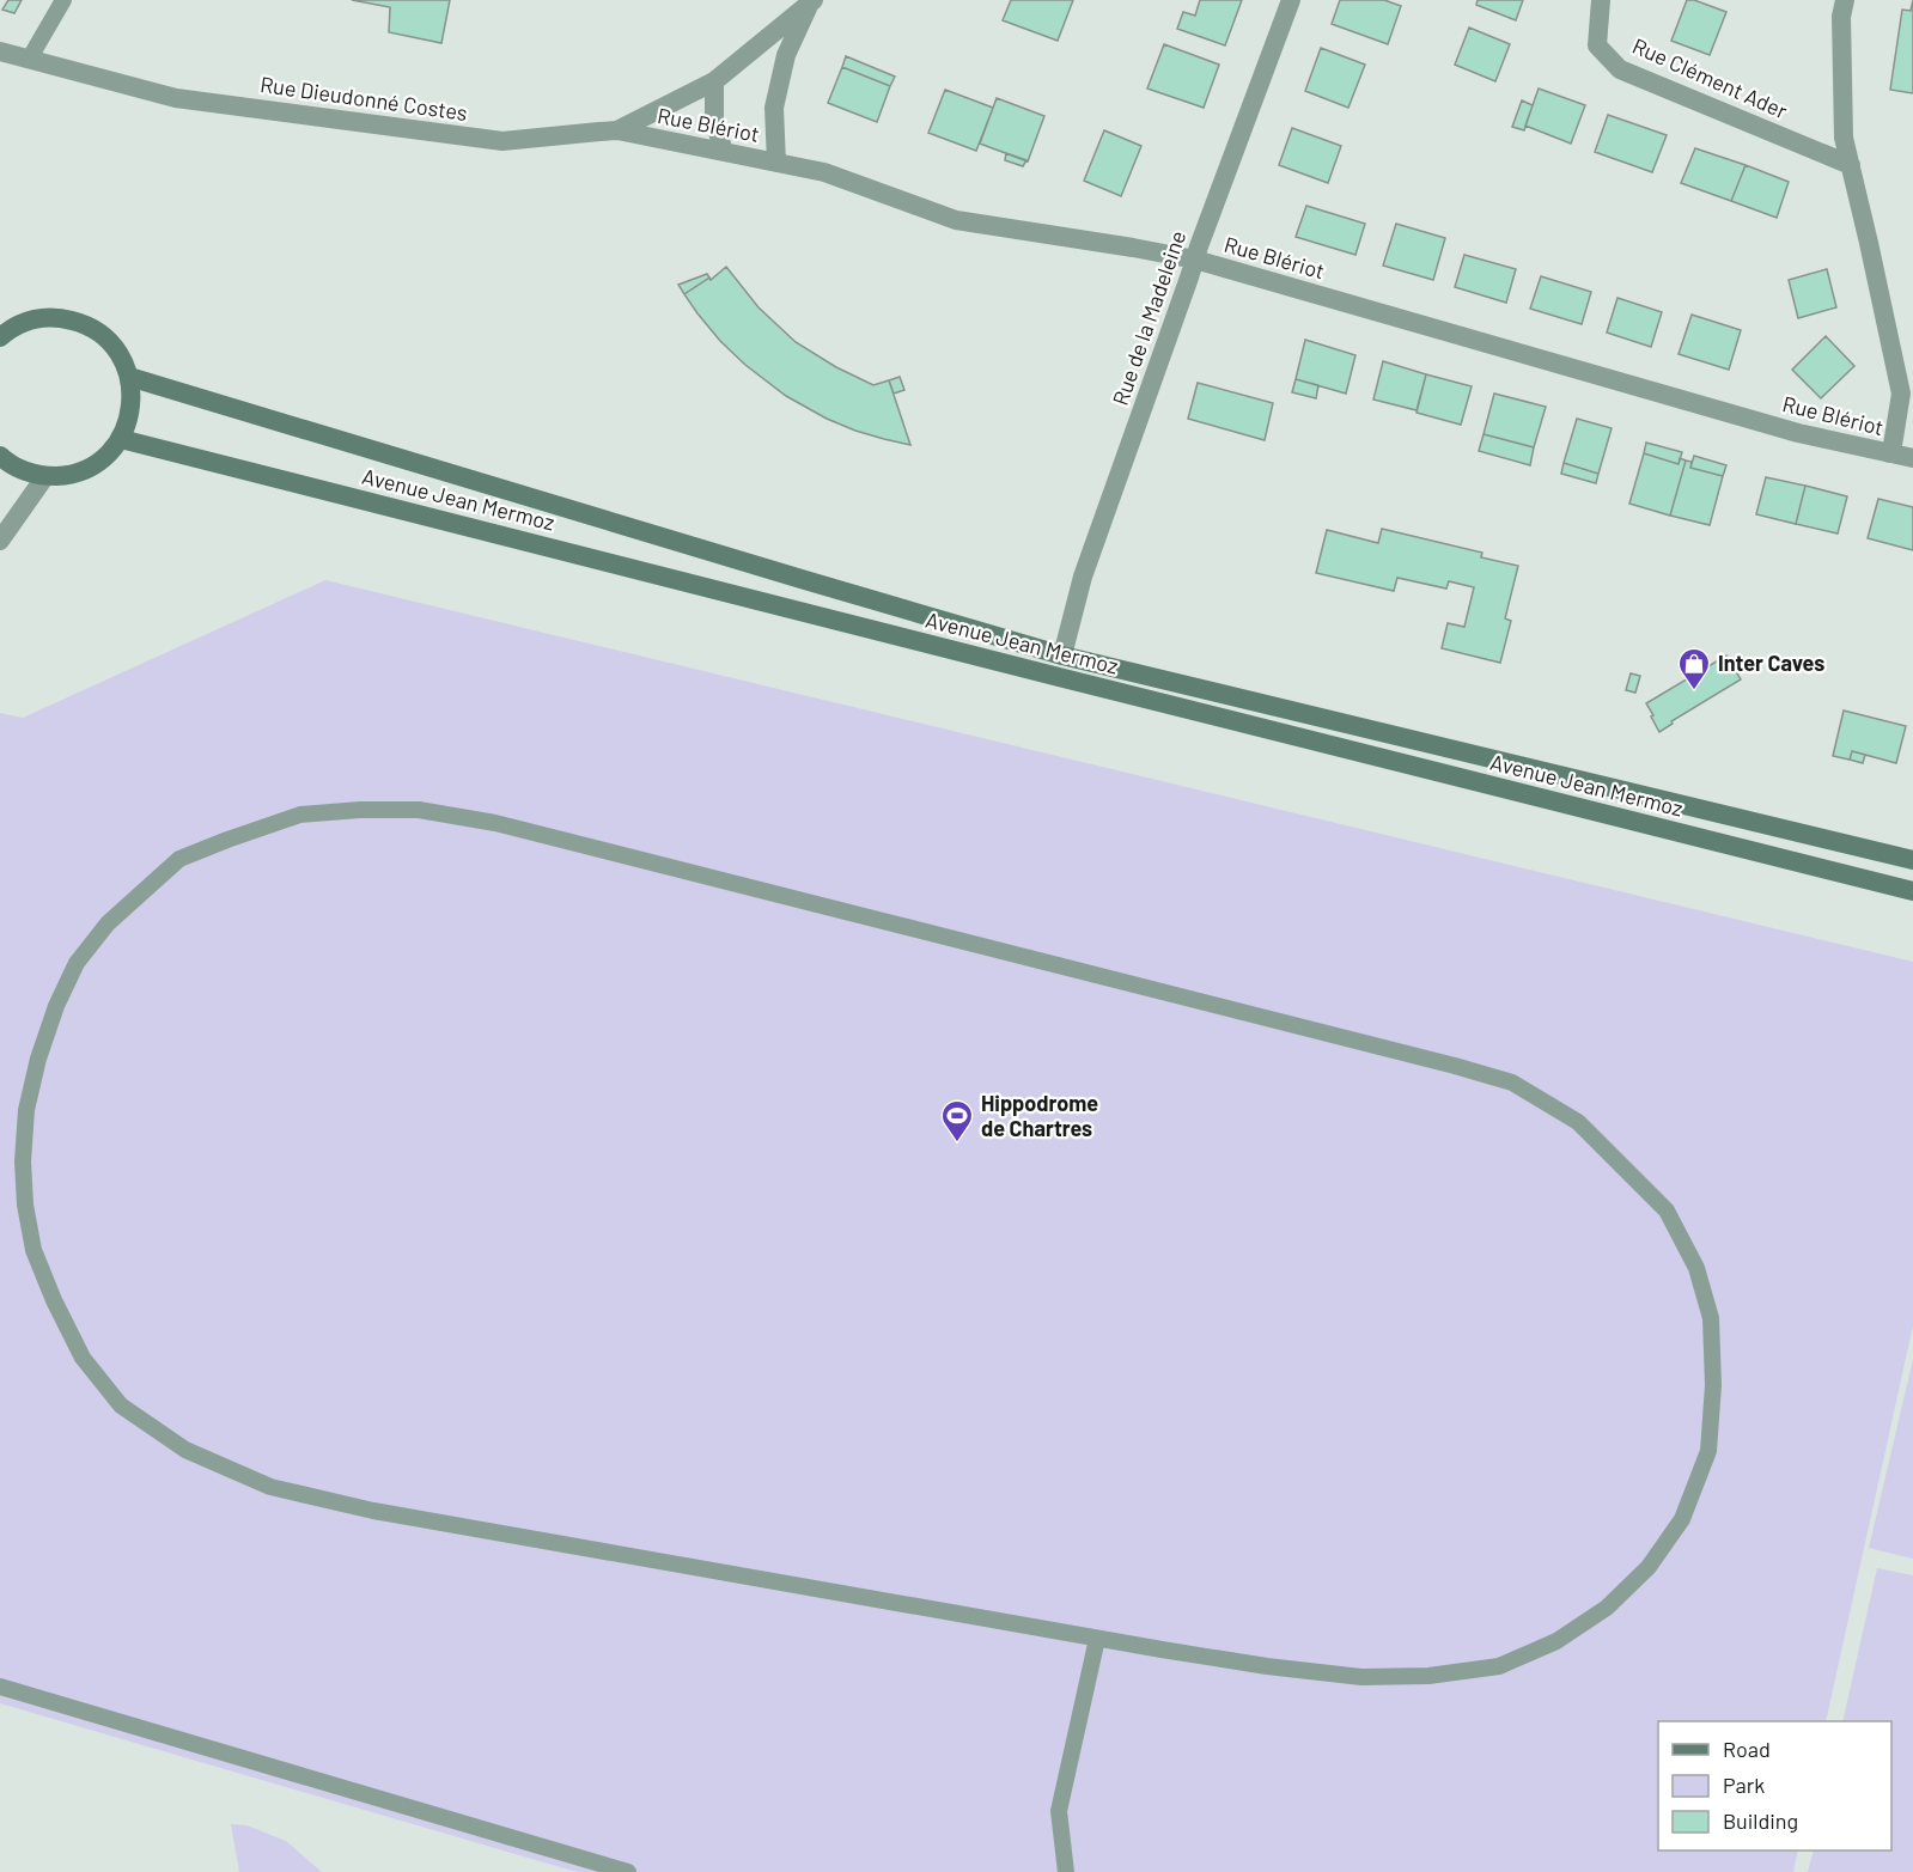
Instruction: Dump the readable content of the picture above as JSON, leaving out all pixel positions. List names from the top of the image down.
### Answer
{
  "streets": {
    "main road": ["Avenue Jean Mermoz"],
    "street": [
      "Rue Clément Ader",
      "Rue Dieudonné Costes",
      "Rue Blériot",
      "Rue de la Madeleine"
    ]
  },
  "crossings": [
    ["Rue Dieudonné Costes", "Rue Blériot"],
    ["Rue Blériot", "Rue de la Madeleine"],
    ["Rue de la Madeleine", "Avenue Jean Mermoz"]
  ],
  "places": {
    "shop": ["Inter Caves"],
    "sports": ["Hippodrome de Chartres"]
  },
  "legend": ["Road", "Park", "Building"]
}
